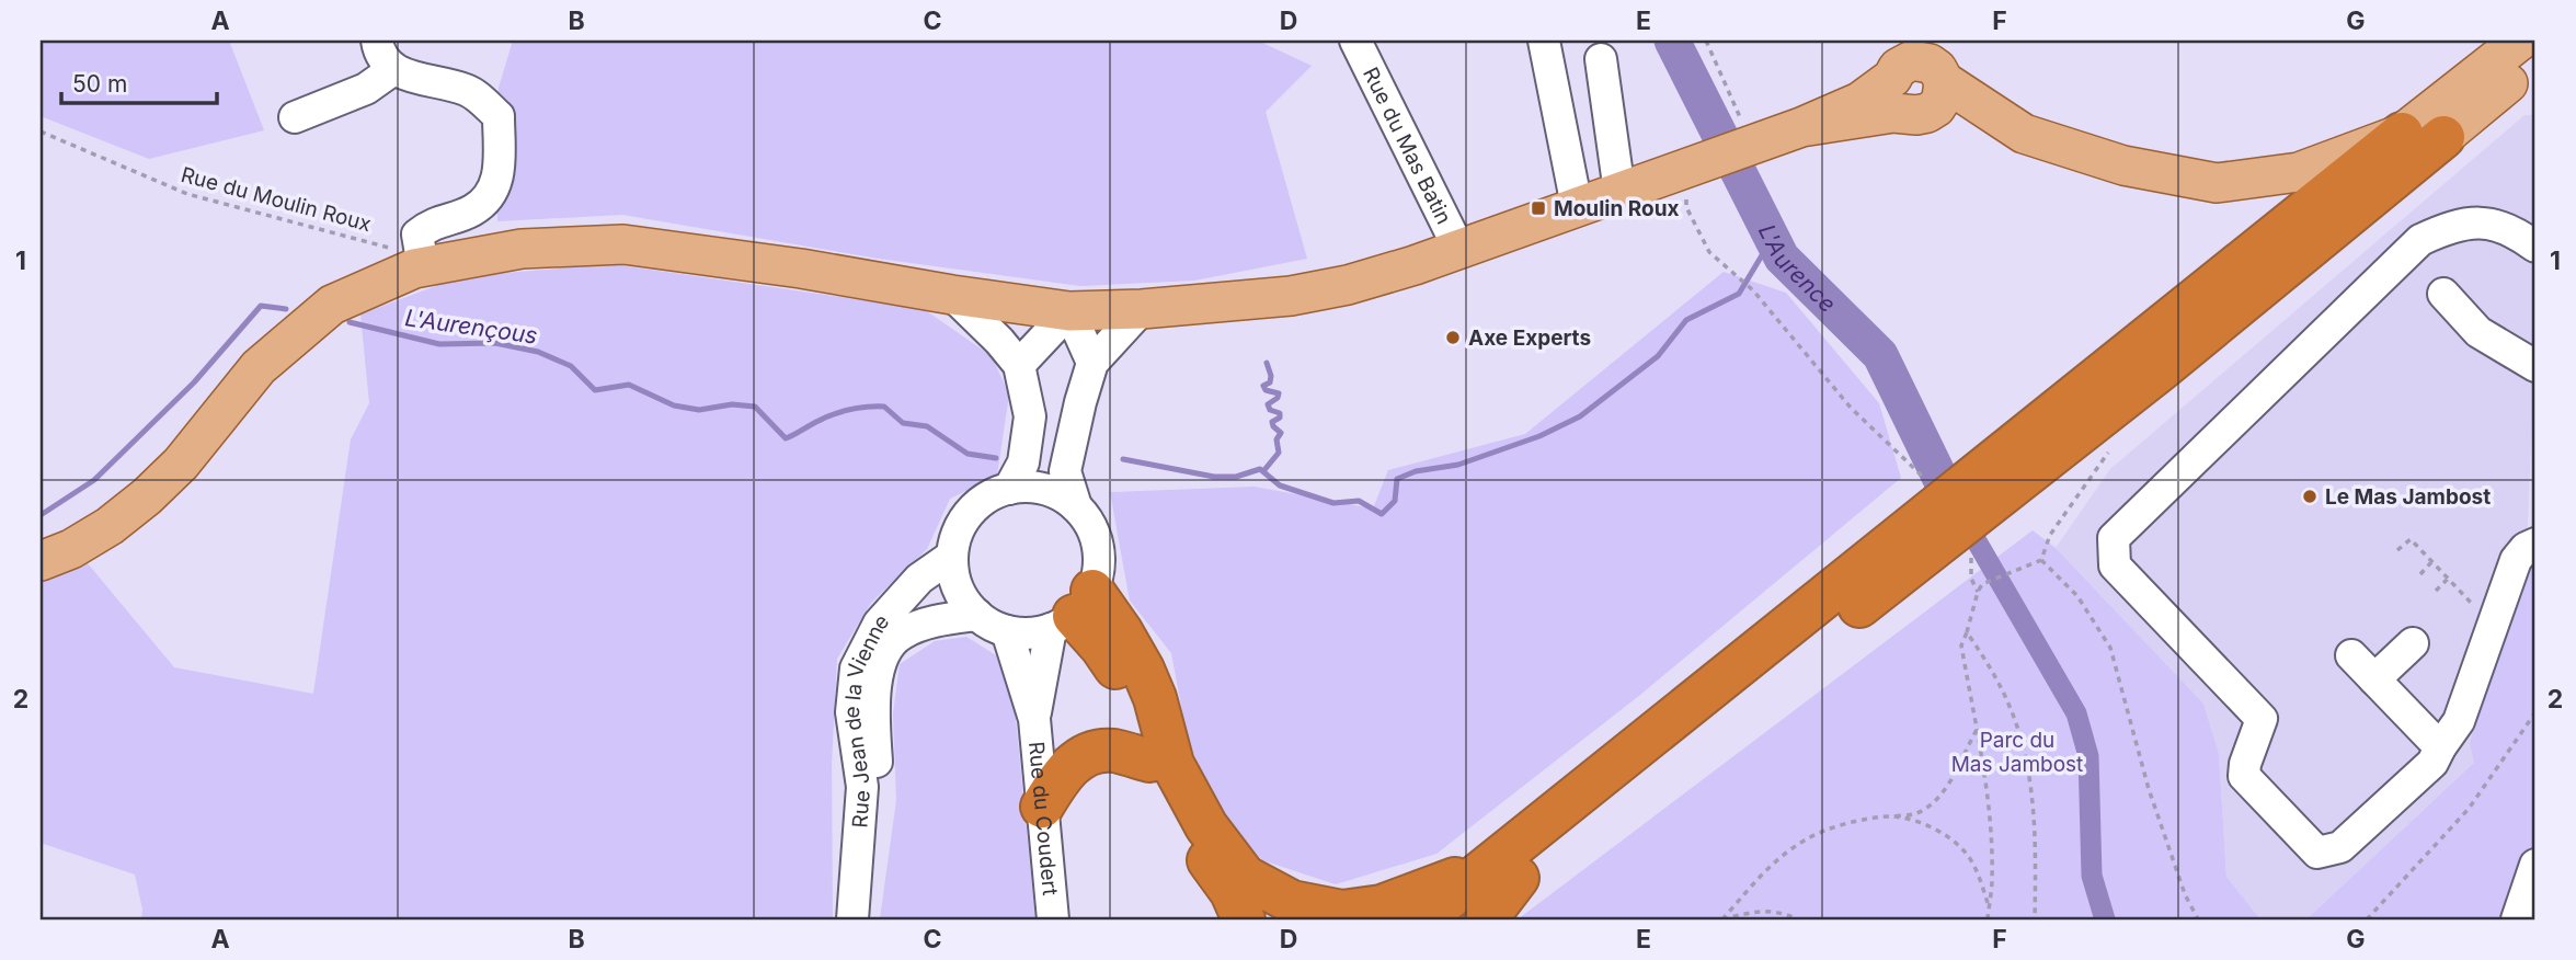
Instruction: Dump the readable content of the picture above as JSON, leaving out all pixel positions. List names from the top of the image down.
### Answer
{
  "streets": {
    "street": ["Rue du Mas Batin", "Rue Jean de la Vienne", "Rue du Coudert"],
    "path": ["Rue du Moulin Roux"]
  },
  "crossings": [
    ["Rue Jean de la Vienne", "Rue du Coudert"]
  ],
  "water": ["L'Aurence", "L'Aurençous"],
  "parks": ["Parc du Mas Jambost"],
  "places": {
    "transit": ["Moulin Roux"],
    "other": ["Axe Experts", "Le Mas Jambost"]
  },
  "scale_bar": "50 m",
  "grid": {
    "columns": [
      "A",
      "B",
      "C",
      "D",
      "E",
      "F",
      "G"
    ],
    "rows": ["1", "2"]
  }
}
